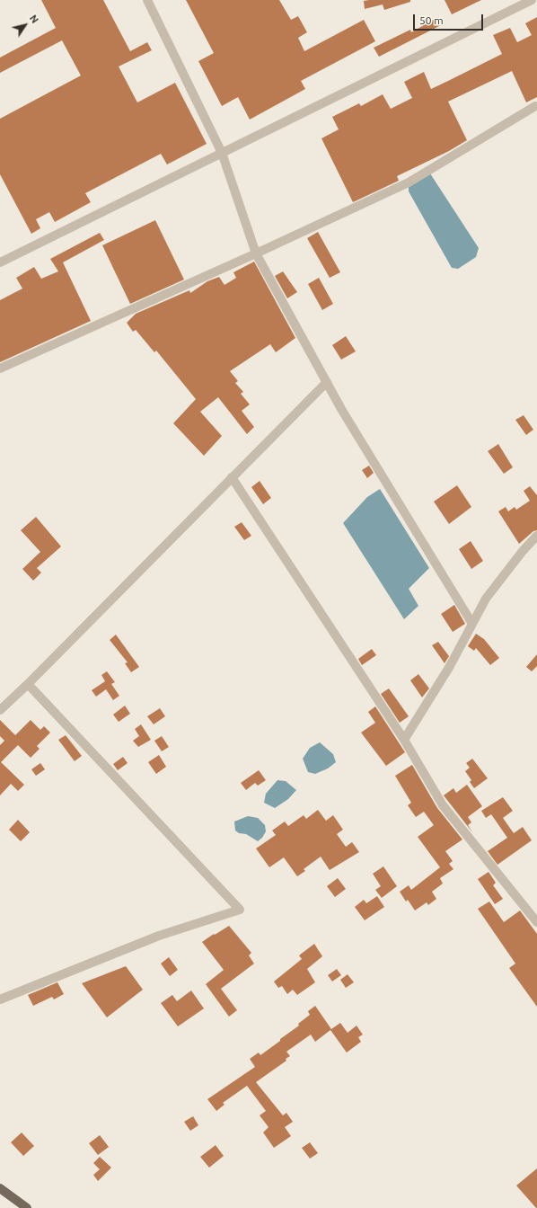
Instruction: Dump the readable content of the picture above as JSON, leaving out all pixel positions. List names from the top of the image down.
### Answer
{
  "scale_bar": "50 m",
  "north": "top right"
}
